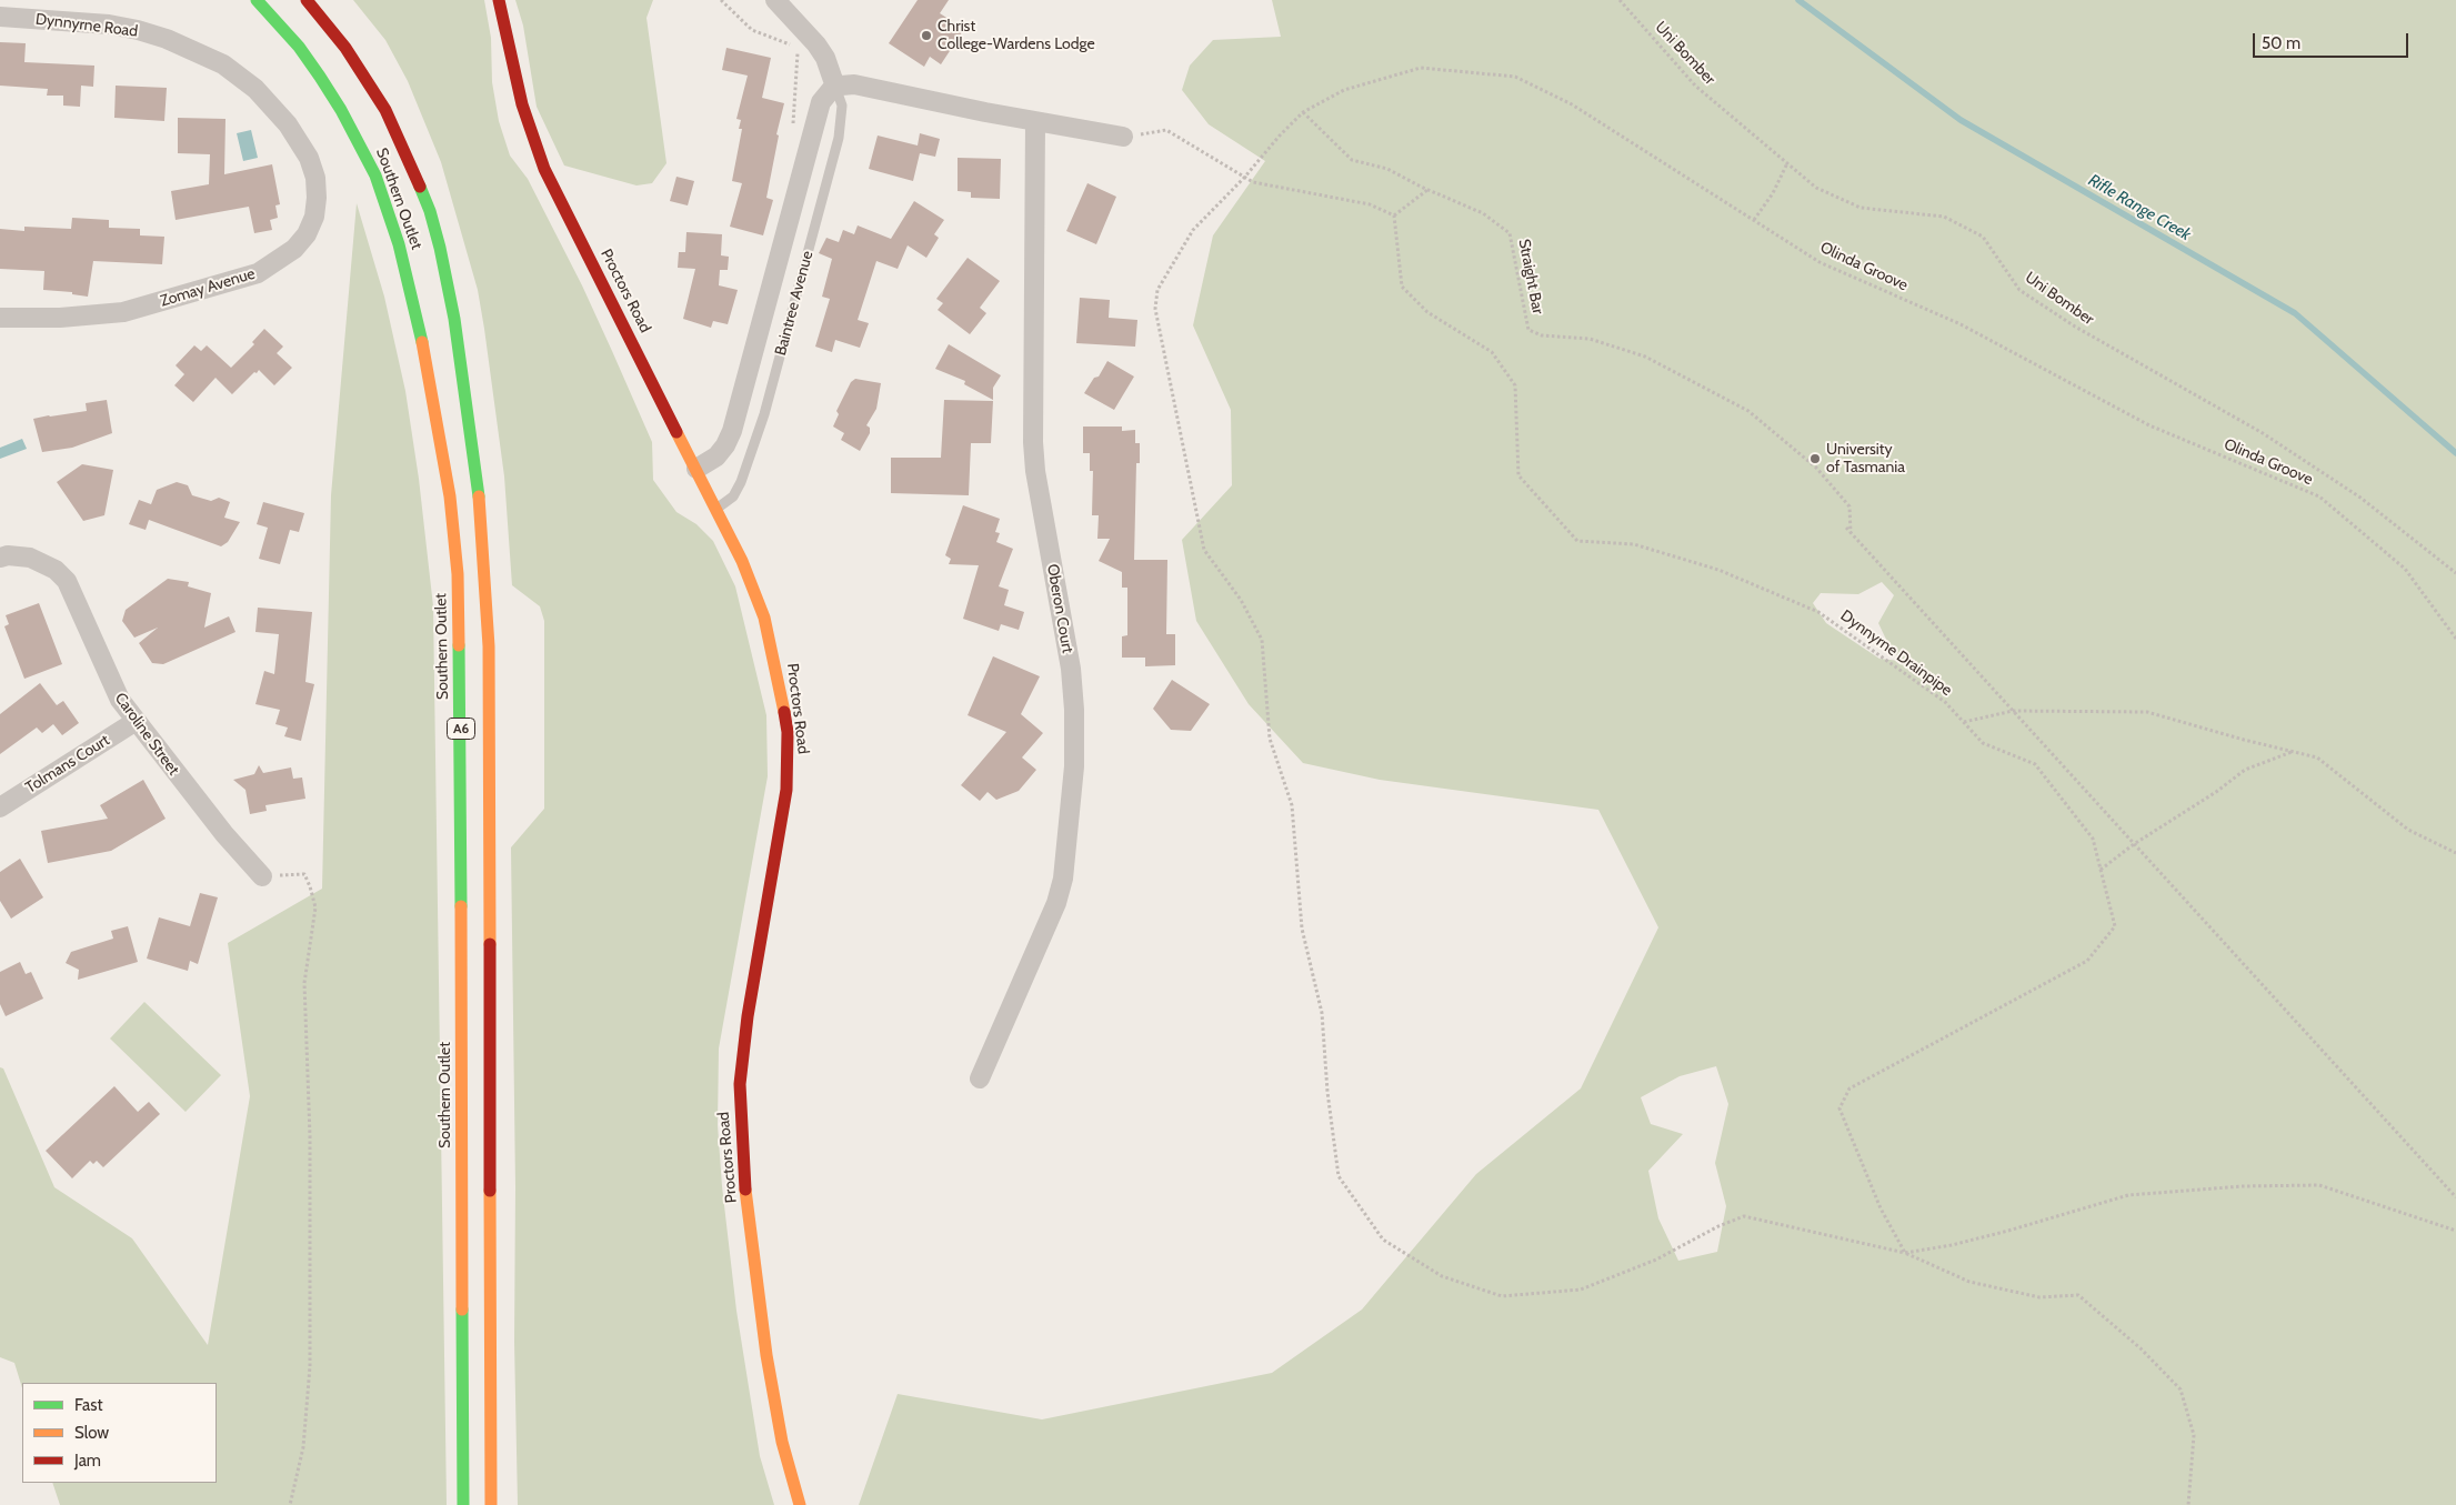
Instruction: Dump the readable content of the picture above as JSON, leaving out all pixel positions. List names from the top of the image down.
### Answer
{
  "streets": {
    "main road": ["Southern Outlet", "Proctors Road", "A6"],
    "street": [
      "Dynnyrne Road",
      "Zomay Avenue",
      "Baintree Avenue",
      "Oberon Court",
      "Caroline Street",
      "Tolmans Court"
    ],
    "path": [
      "Uni Bomber",
      "Olinda Groove",
      "Straight Bar",
      "Dynnyrne Drainpipe"
    ]
  },
  "crossings": [
    ["Dynnyrne Road", "Zomay Avenue"],
    ["Olinda Groove", "Straight Bar"],
    ["Olinda Groove", "Dynnyrne Drainpipe"],
    ["Proctors Road", "Baintree Avenue"],
    ["Caroline Street", "Tolmans Court"]
  ],
  "water": ["Rifle Range Creek"],
  "places": ["Christ College-Wardens Lodge", "University of Tasmania"],
  "legend": ["Fast", "Slow", "Jam"],
  "scale_bar": "50 m"
}
